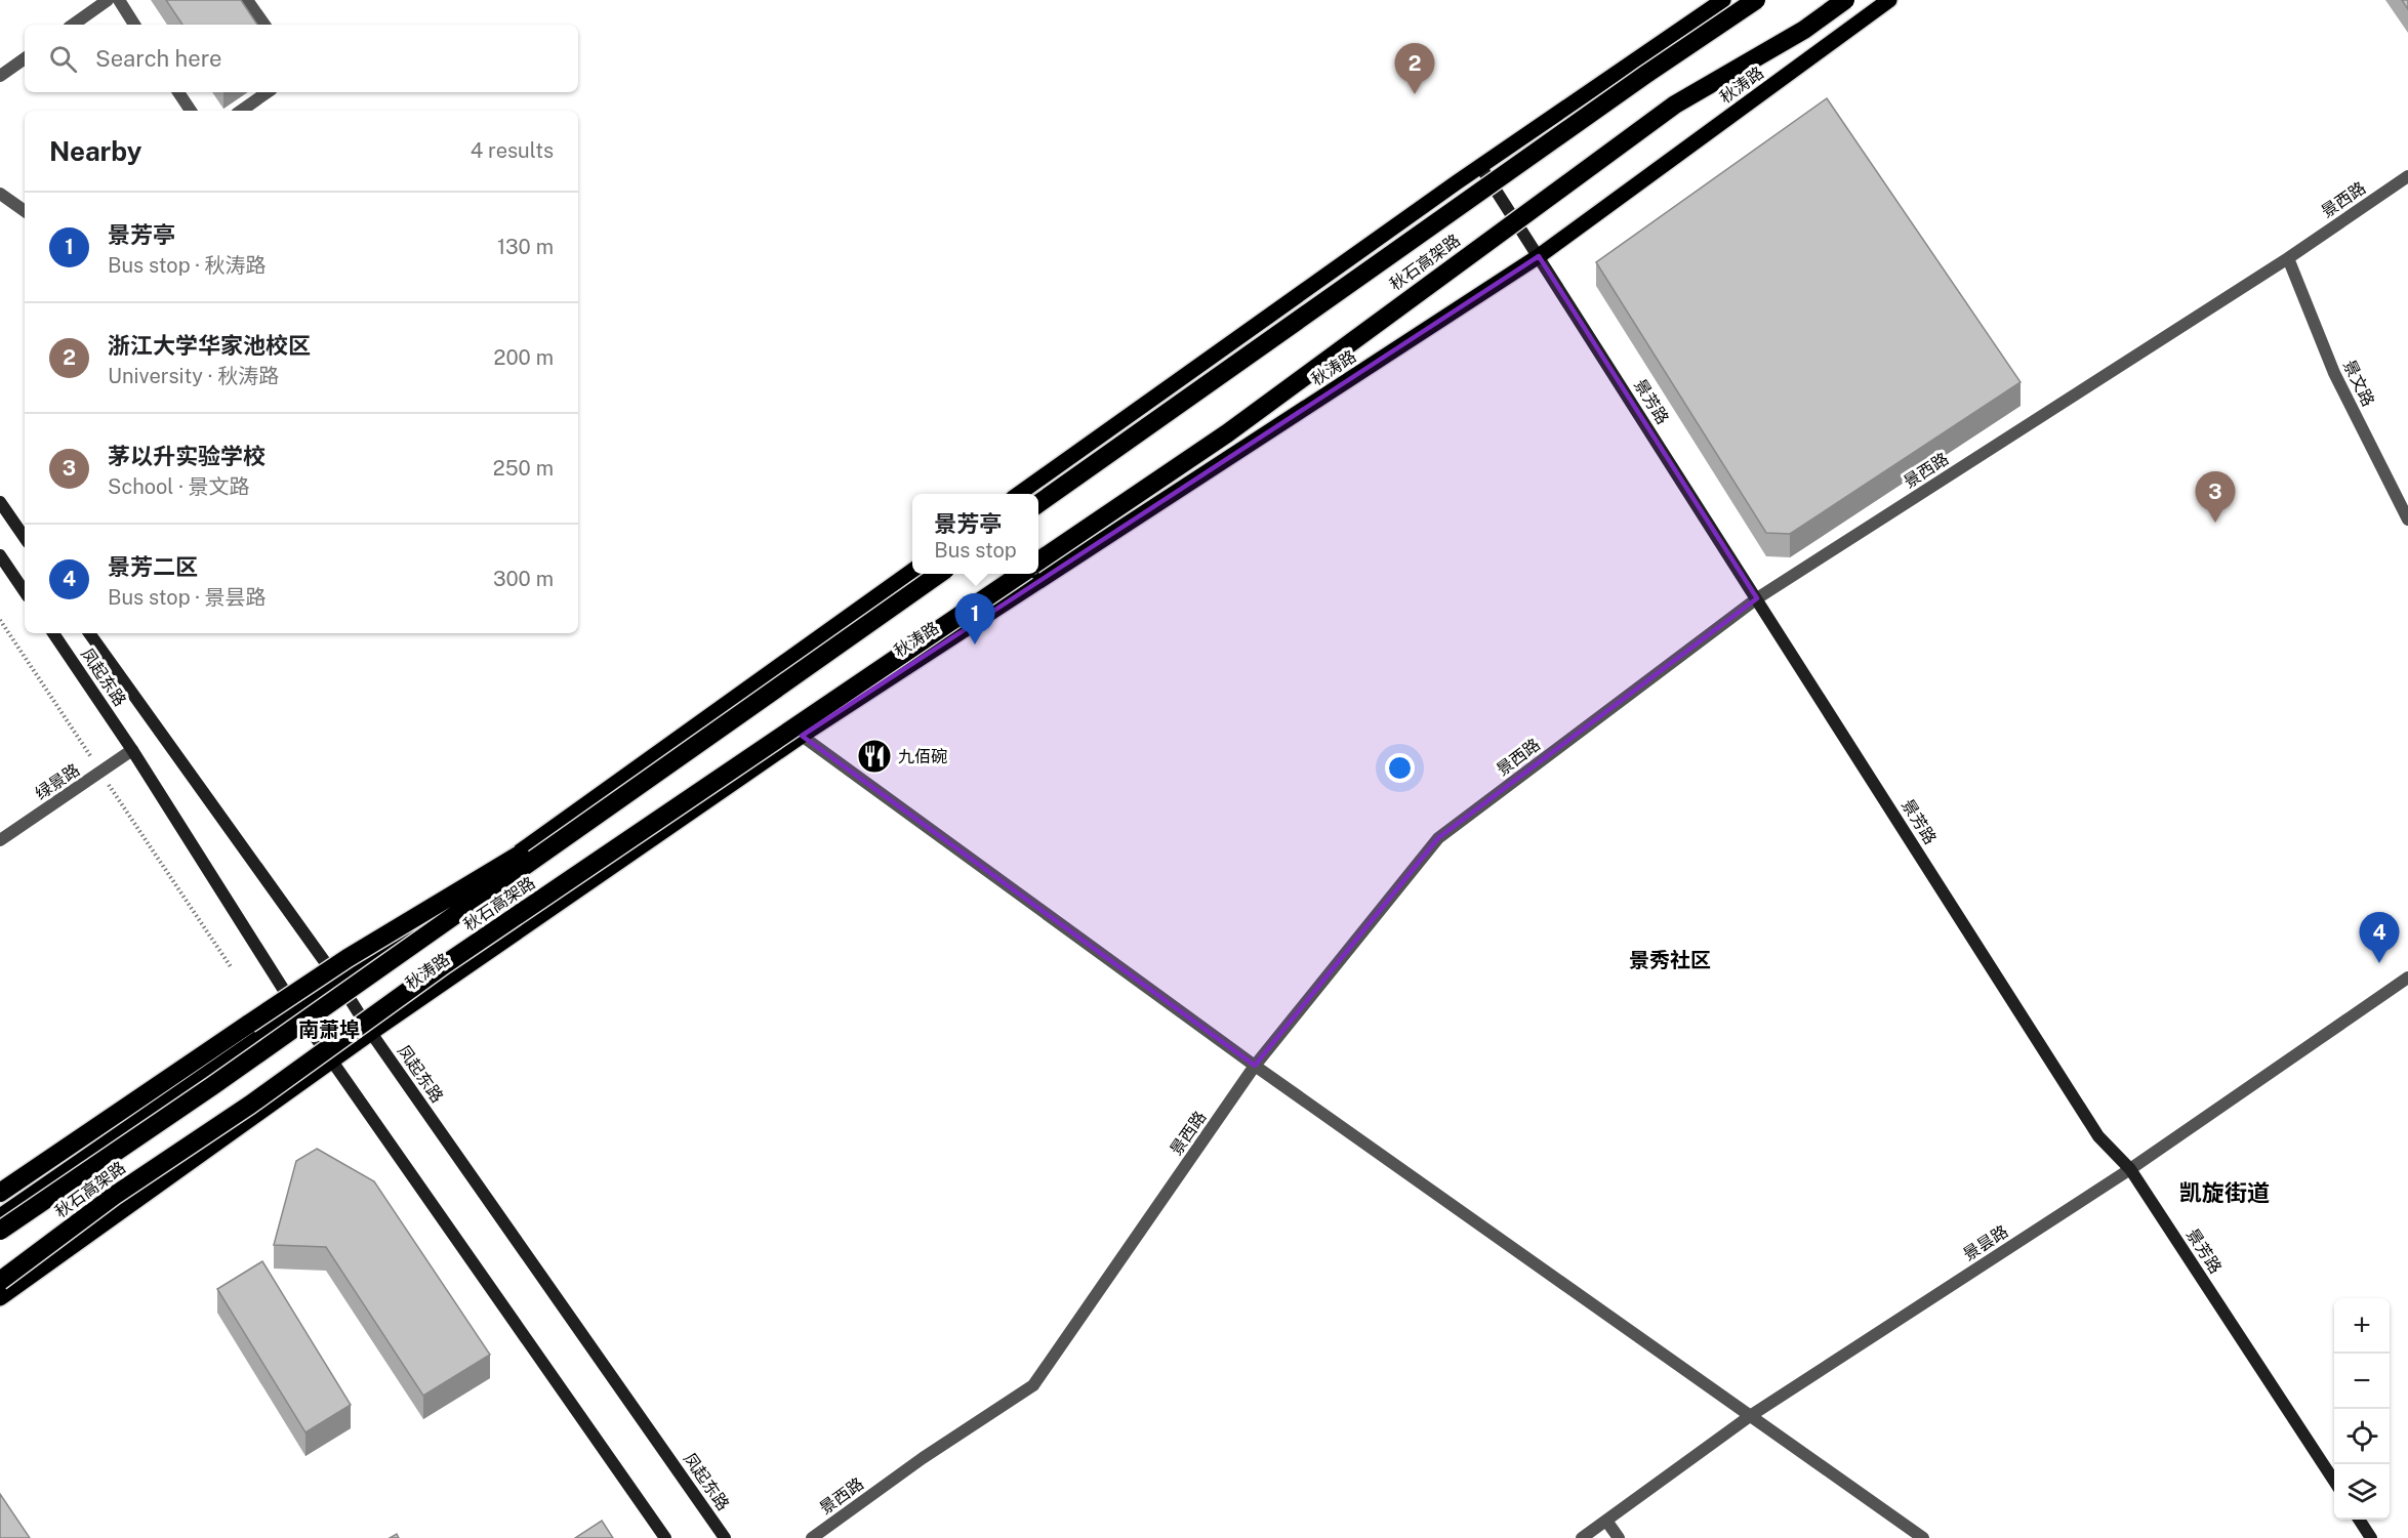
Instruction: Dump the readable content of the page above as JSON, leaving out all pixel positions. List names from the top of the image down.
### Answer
{
  "streets": {
    "highway": ["秋石高架路"],
    "main road": ["秋涛路", "景芳路", "凤起东路"],
    "street": [
      "景西路",
      "景文路",
      "绿景路",
      "景昙路"
    ]
  },
  "crossings": [
    ["秋涛路", "景芳路"],
    ["秋涛路", "凤起东路"],
    ["景西路", "景文路"],
    ["景西路", "景芳路"],
    ["景芳路", "景昙路"],
    ["凤起东路", "绿景路"]
  ],
  "districts": ["景秀社区", "南萧埠", "凯旋街道"],
  "places": {
    "restaurant": ["九佰碗"]
  },
  "page": {
    "search": "Search here",
    "pins": [
      "2",
      "3",
      "1",
      "4"
    ],
    "heading": ["Nearby", "4 results"],
    "list": [
      {
        "mark": "1",
        "name": "景芳亭",
        "note": "Bus stop · 秋涛路",
        "value": "130 m"
      },
      {
        "mark": "2",
        "name": "浙江大学华家池校区",
        "note": "University · 秋涛路",
        "value": "200 m"
      },
      {
        "mark": "3",
        "name": "茅以升实验学校",
        "note": "School · 景文路",
        "value": "250 m"
      },
      {
        "mark": "4",
        "name": "景芳二区",
        "note": "Bus stop · 景昙路",
        "value": "300 m"
      }
    ],
    "popup": ["景芳亭", "Bus stop"],
    "map_buttons": ["+", "−"]
  }
}
